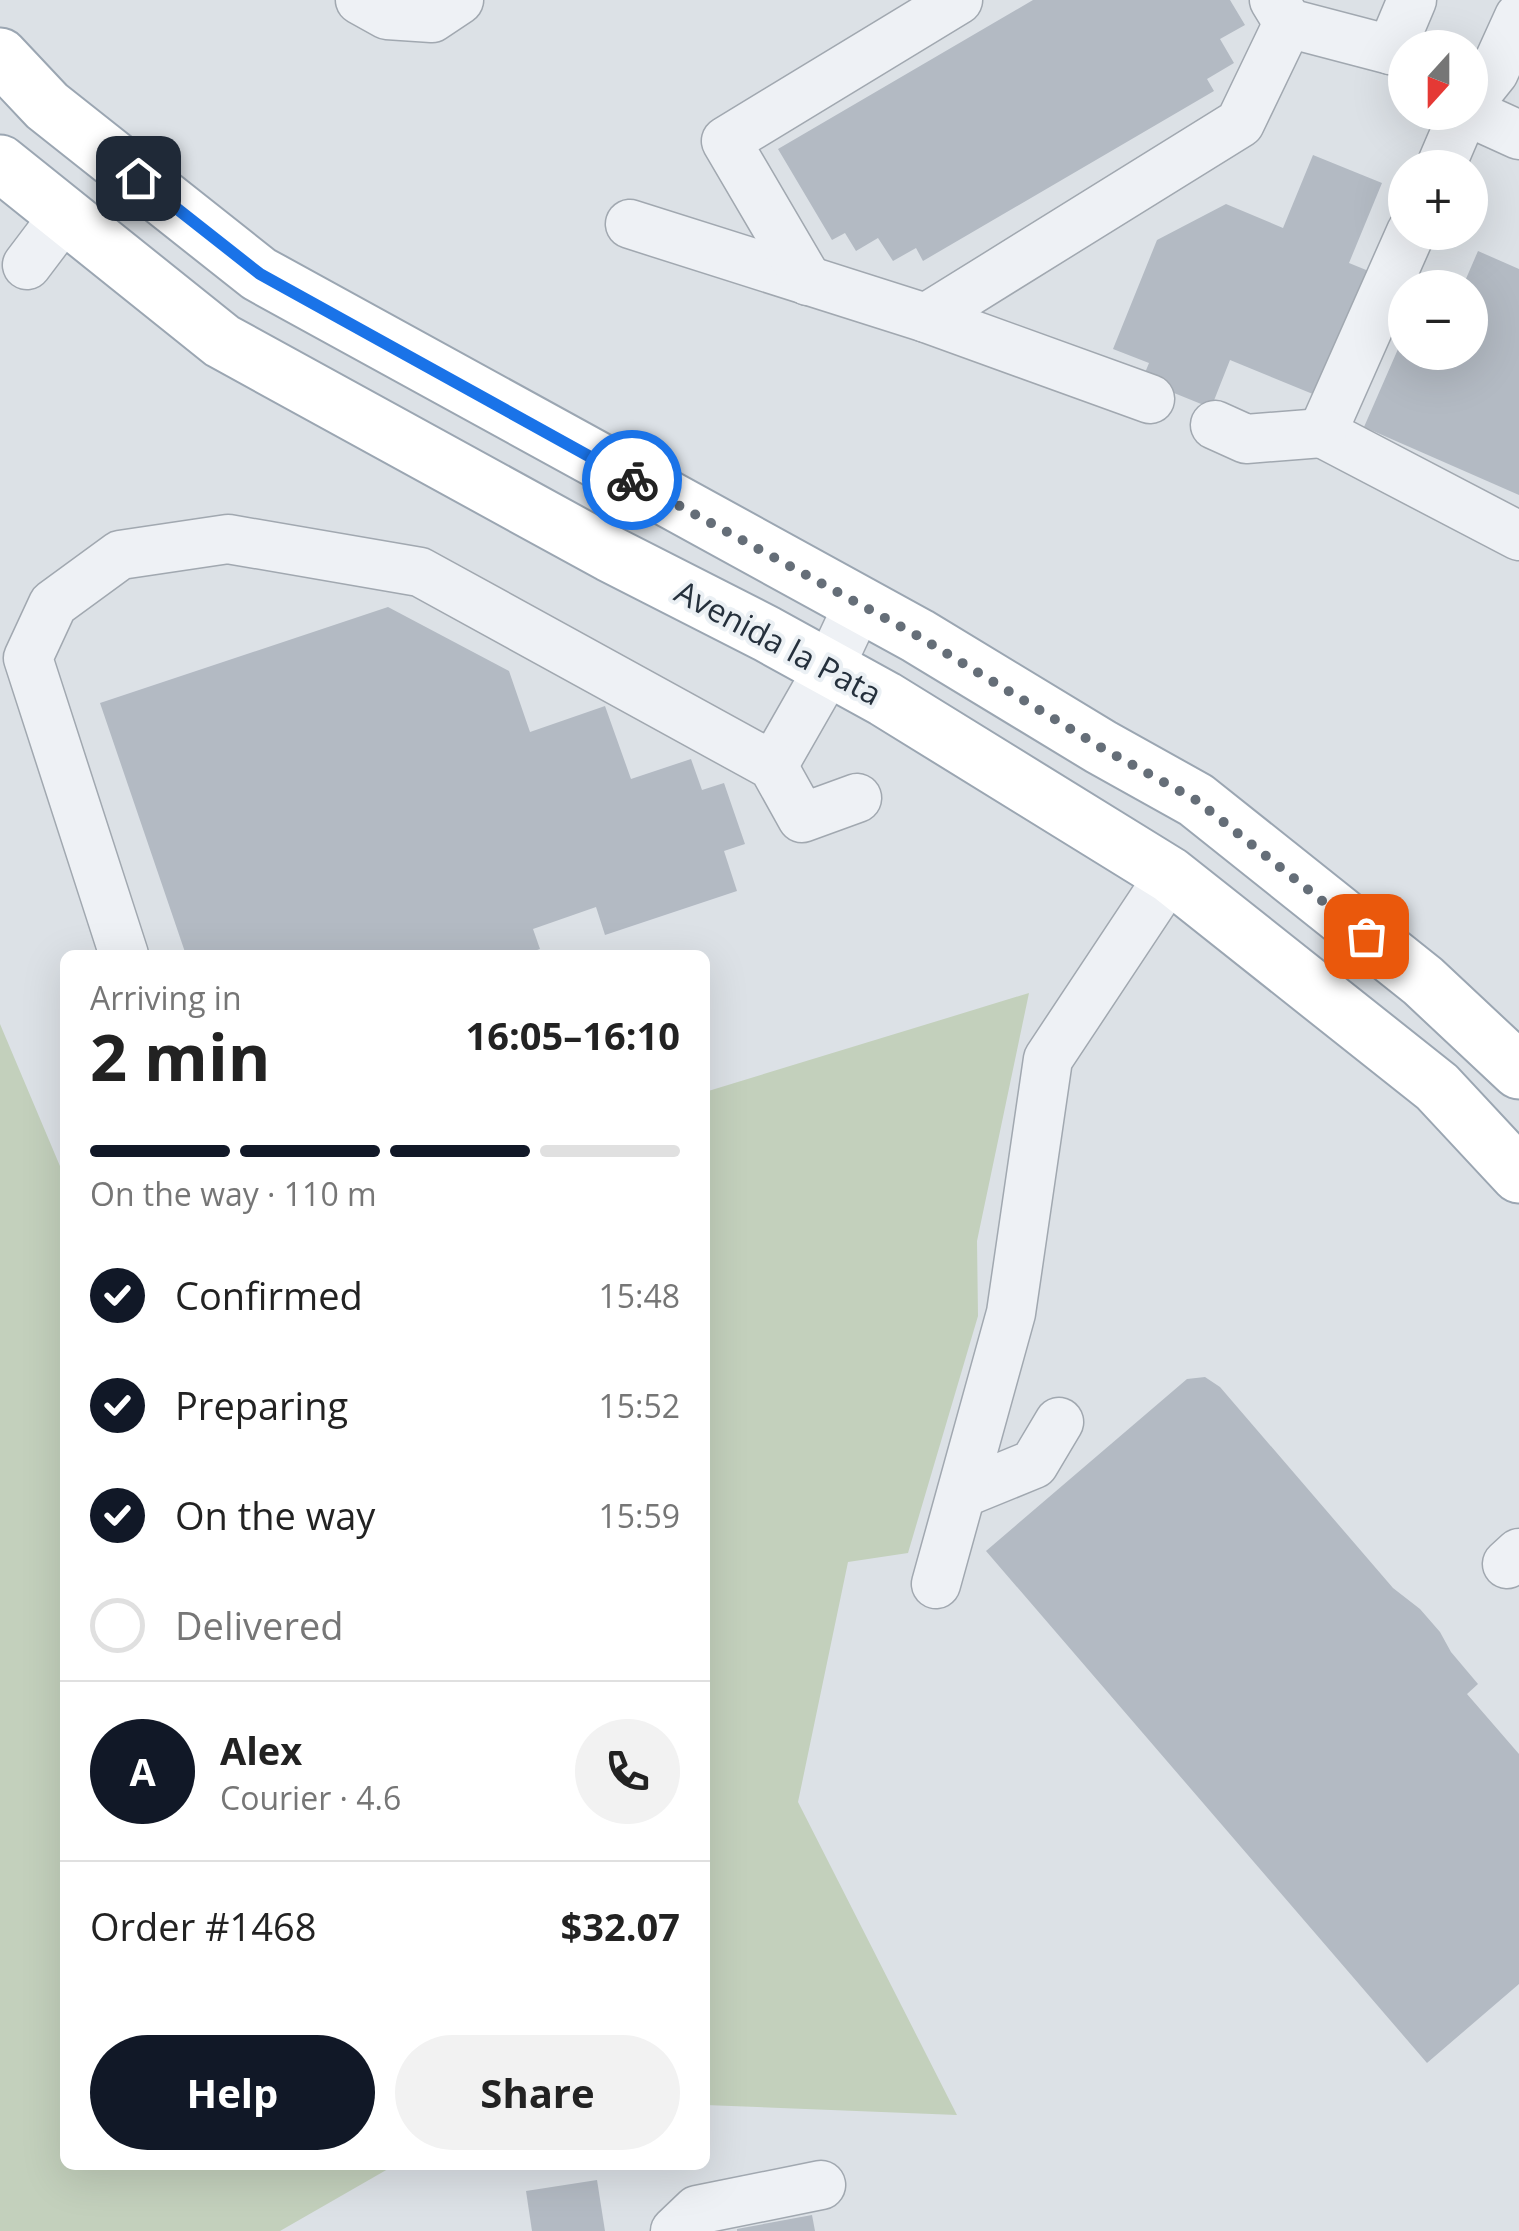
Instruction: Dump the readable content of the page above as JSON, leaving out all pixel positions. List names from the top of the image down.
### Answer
{
  "streets": {
    "main road": ["Avenida la Pata"]
  },
  "north": "bottom",
  "page": {
    "map_buttons": ["+", "−"],
    "heading": ["2 min", "Arriving in", "16:05–16:10"],
    "panel": [
      "Alex",
      "Courier · 4.6",
      "Order #1468",
      "$32.07"
    ],
    "bar": "On the way · 110 m",
    "list": [
      ["Confirmed", "15:48"],
      ["Preparing", "15:52"],
      ["On the way", "15:59"],
      "Delivered"
    ],
    "round": "A",
    "buttons": ["Help", "Share"]
  }
}
